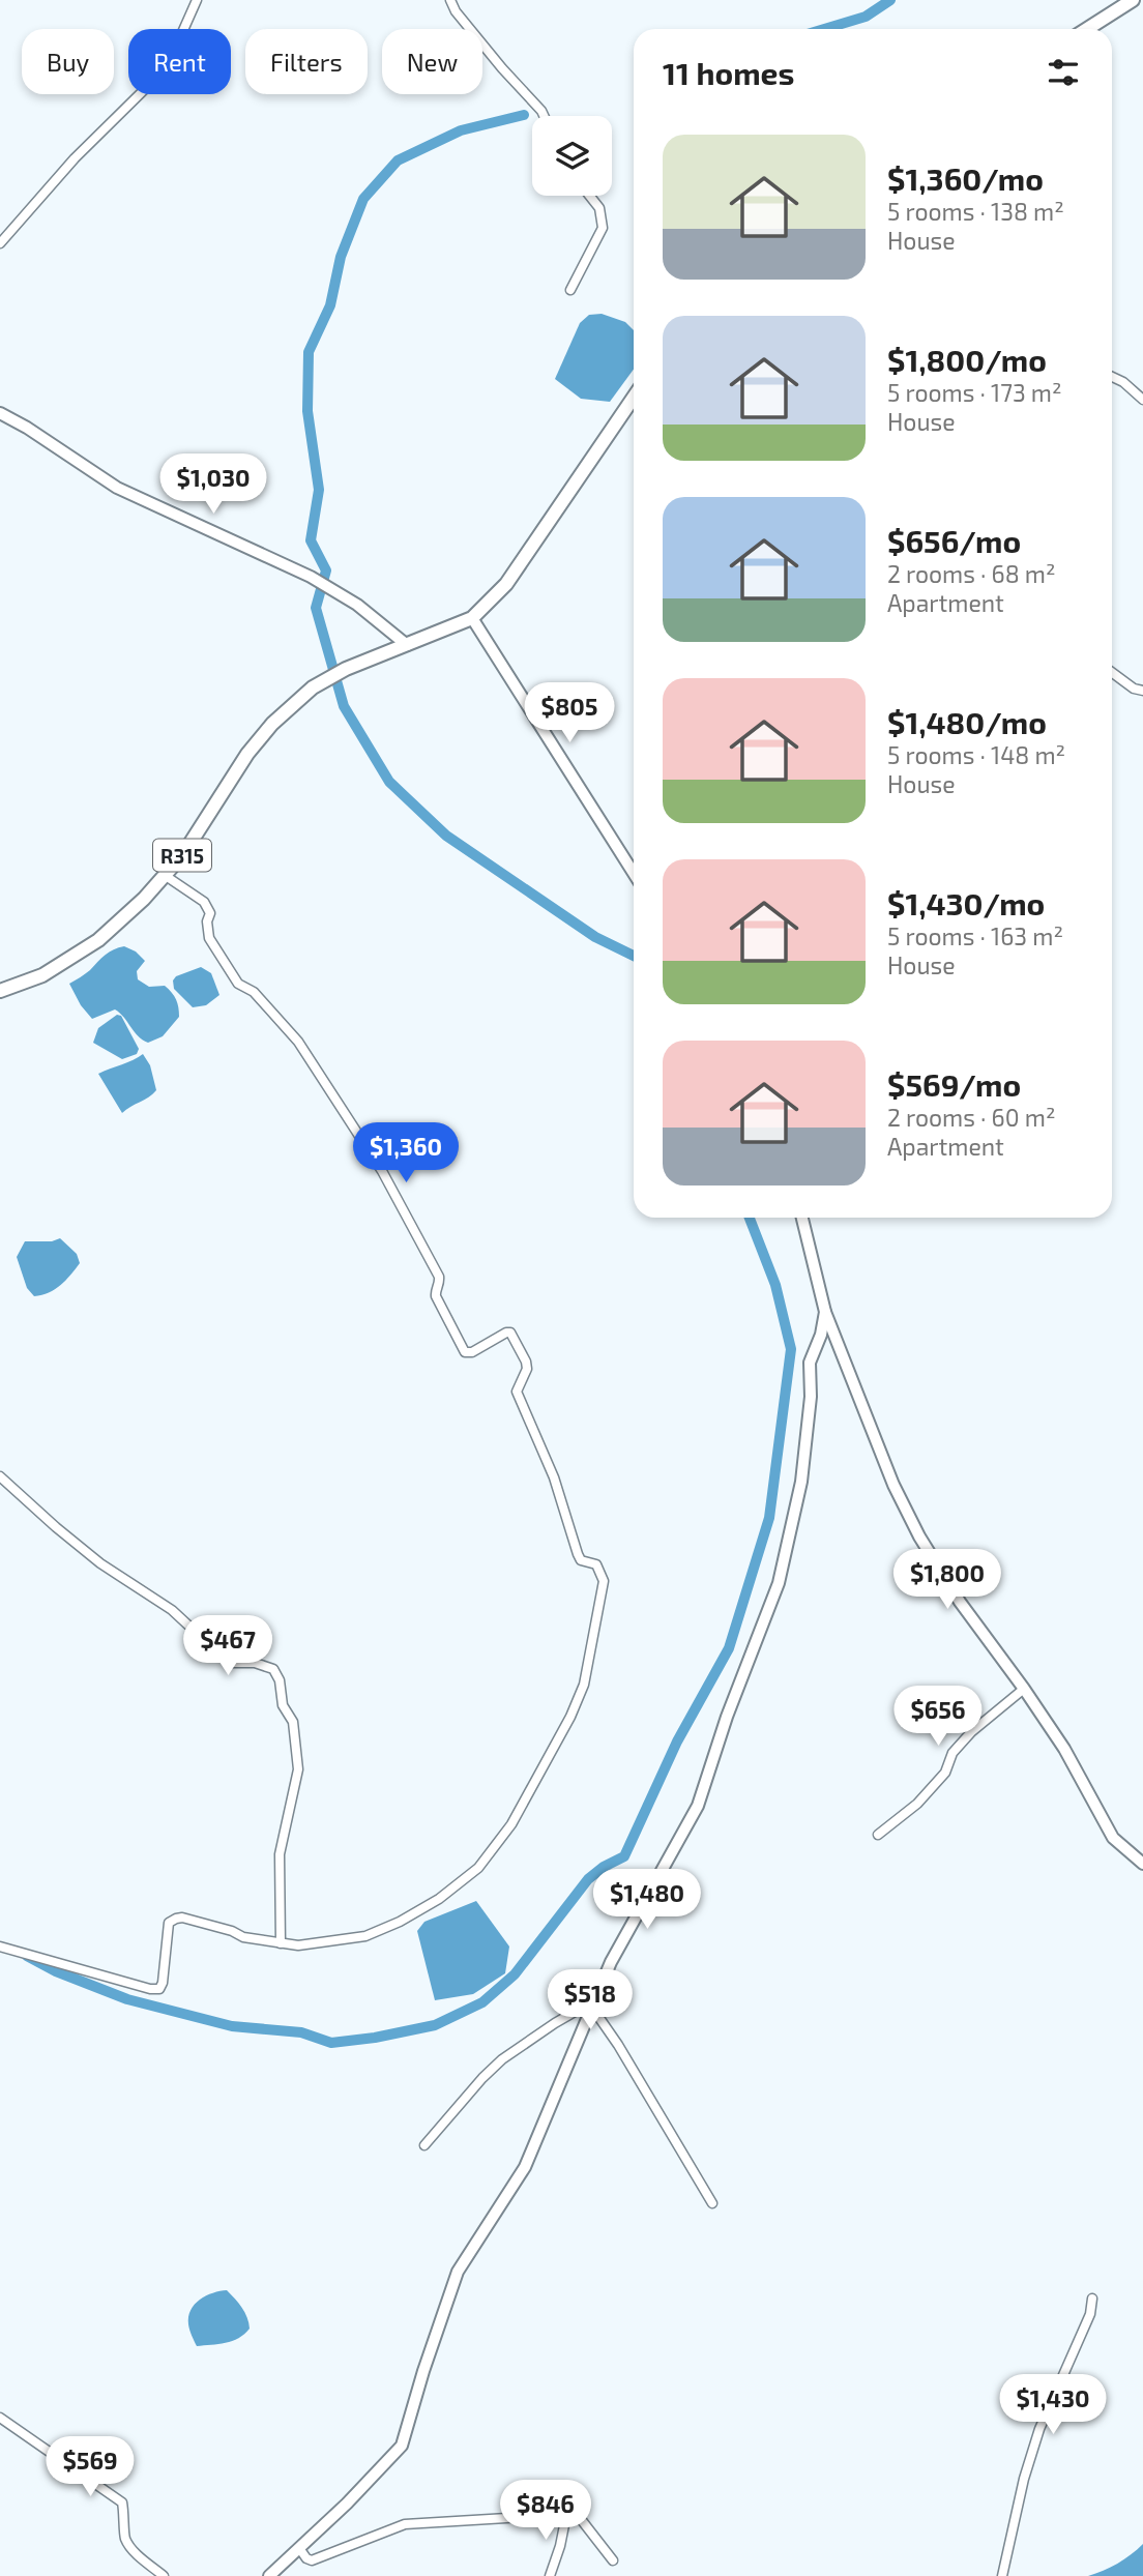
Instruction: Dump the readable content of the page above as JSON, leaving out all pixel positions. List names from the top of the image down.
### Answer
{
  "streets": {
    "main road": ["R315"]
  },
  "page": {
    "chip": [
      "Buy",
      "Rent",
      "Filters",
      "New"
    ],
    "heading": "11 homes",
    "list": [
      {
        "name": "$1,360/mo",
        "note": "5 rooms · 138 m² · House"
      },
      {
        "name": "$1,800/mo",
        "note": "5 rooms · 173 m² · House"
      },
      {
        "name": "$656/mo",
        "note": "2 rooms · 68 m² · Apartment"
      },
      {
        "name": "$1,480/mo",
        "note": "5 rooms · 148 m² · House"
      },
      {
        "name": "$1,430/mo",
        "note": "5 rooms · 163 m² · House"
      },
      {
        "name": "$569/mo",
        "note": "2 rooms · 60 m² · Apartment"
      }
    ],
    "price": [
      "$1,030",
      "$805",
      "$1,360",
      "$1,800",
      "$467",
      "$656",
      "$1,480",
      "$518",
      "$1,430",
      "$569",
      "$846"
    ]
  }
}
